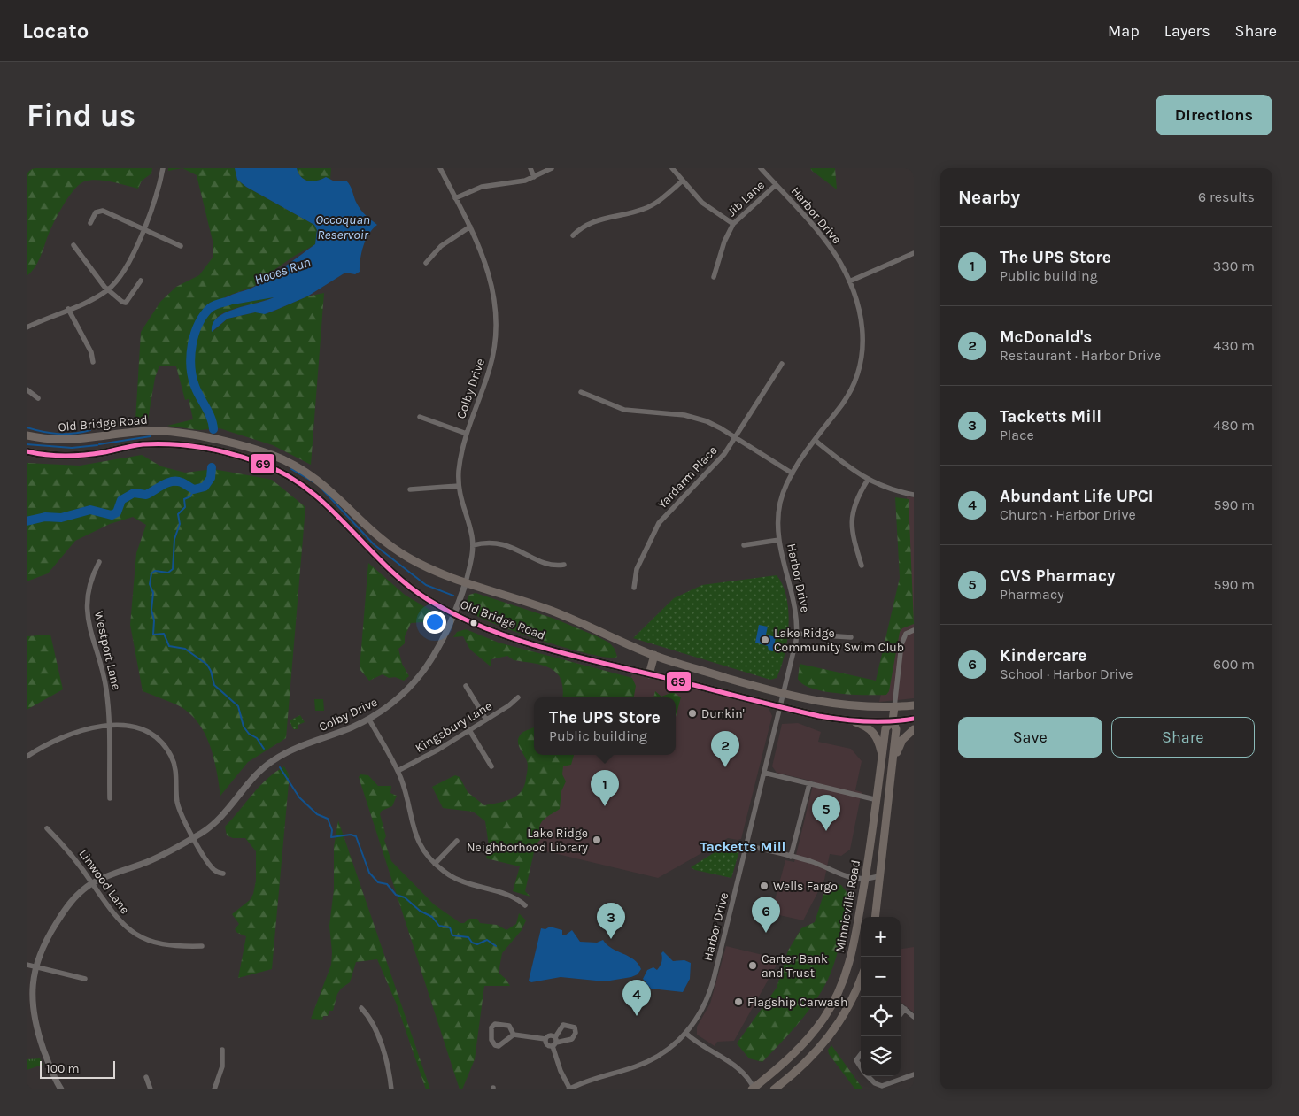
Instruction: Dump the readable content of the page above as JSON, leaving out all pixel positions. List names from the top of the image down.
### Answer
{
  "streets": {
    "main road": ["Old Bridge Road", "Minnieville Road"],
    "street": [
      "Jib Lane",
      "Harbor Drive",
      "Colby Drive",
      "Yardarm Place",
      "Westport Lane",
      "Kingsbury Lane",
      "Linwood Lane"
    ]
  },
  "crossings": [
    ["Jib Lane", "Harbor Drive"],
    ["Harbor Drive", "Old Bridge Road"],
    ["Colby Drive", "Old Bridge Road"],
    ["Colby Drive", "Linwood Lane"],
    ["Old Bridge Road", "Minnieville Road"]
  ],
  "districts": ["Tacketts Mill"],
  "water": ["Occoquan Reservoir", "Hooes Run"],
  "places": [
    "Lake Ridge Community Swim Club",
    "Dunkin'",
    "Lake Ridge Neighborhood Library",
    "Wells Fargo",
    "Carter Bank and Trust",
    "Flagship Carwash"
  ],
  "lines": ["transit line 69"],
  "scale_bar": "100 m",
  "page": {
    "header": "Locato",
    "nav": ["Map", "Layers", "Share"],
    "buttons": [
      "Directions",
      ["Save", "Share"]
    ],
    "title": "Find us",
    "heading": ["Nearby", "6 results"],
    "list": [
      {
        "mark": "1",
        "name": "The UPS Store",
        "note": "Public building",
        "value": "330 m"
      },
      {
        "mark": "2",
        "name": "McDonald's",
        "note": "Restaurant · Harbor Drive",
        "value": "430 m"
      },
      {
        "mark": "3",
        "name": "Tacketts Mill",
        "note": "Place",
        "value": "480 m"
      },
      {
        "mark": "4",
        "name": "Abundant Life UPCI",
        "note": "Church · Harbor Drive",
        "value": "590 m"
      },
      {
        "mark": "5",
        "name": "CVS Pharmacy",
        "note": "Pharmacy",
        "value": "590 m"
      },
      {
        "mark": "6",
        "name": "Kindercare",
        "note": "School · Harbor Drive",
        "value": "600 m"
      }
    ],
    "popup": ["The UPS Store", "Public building"],
    "pins": [
      "2",
      "1",
      "5",
      "6",
      "3",
      "4"
    ],
    "map_buttons": ["+", "−"],
    "scale": "100 m"
  }
}
